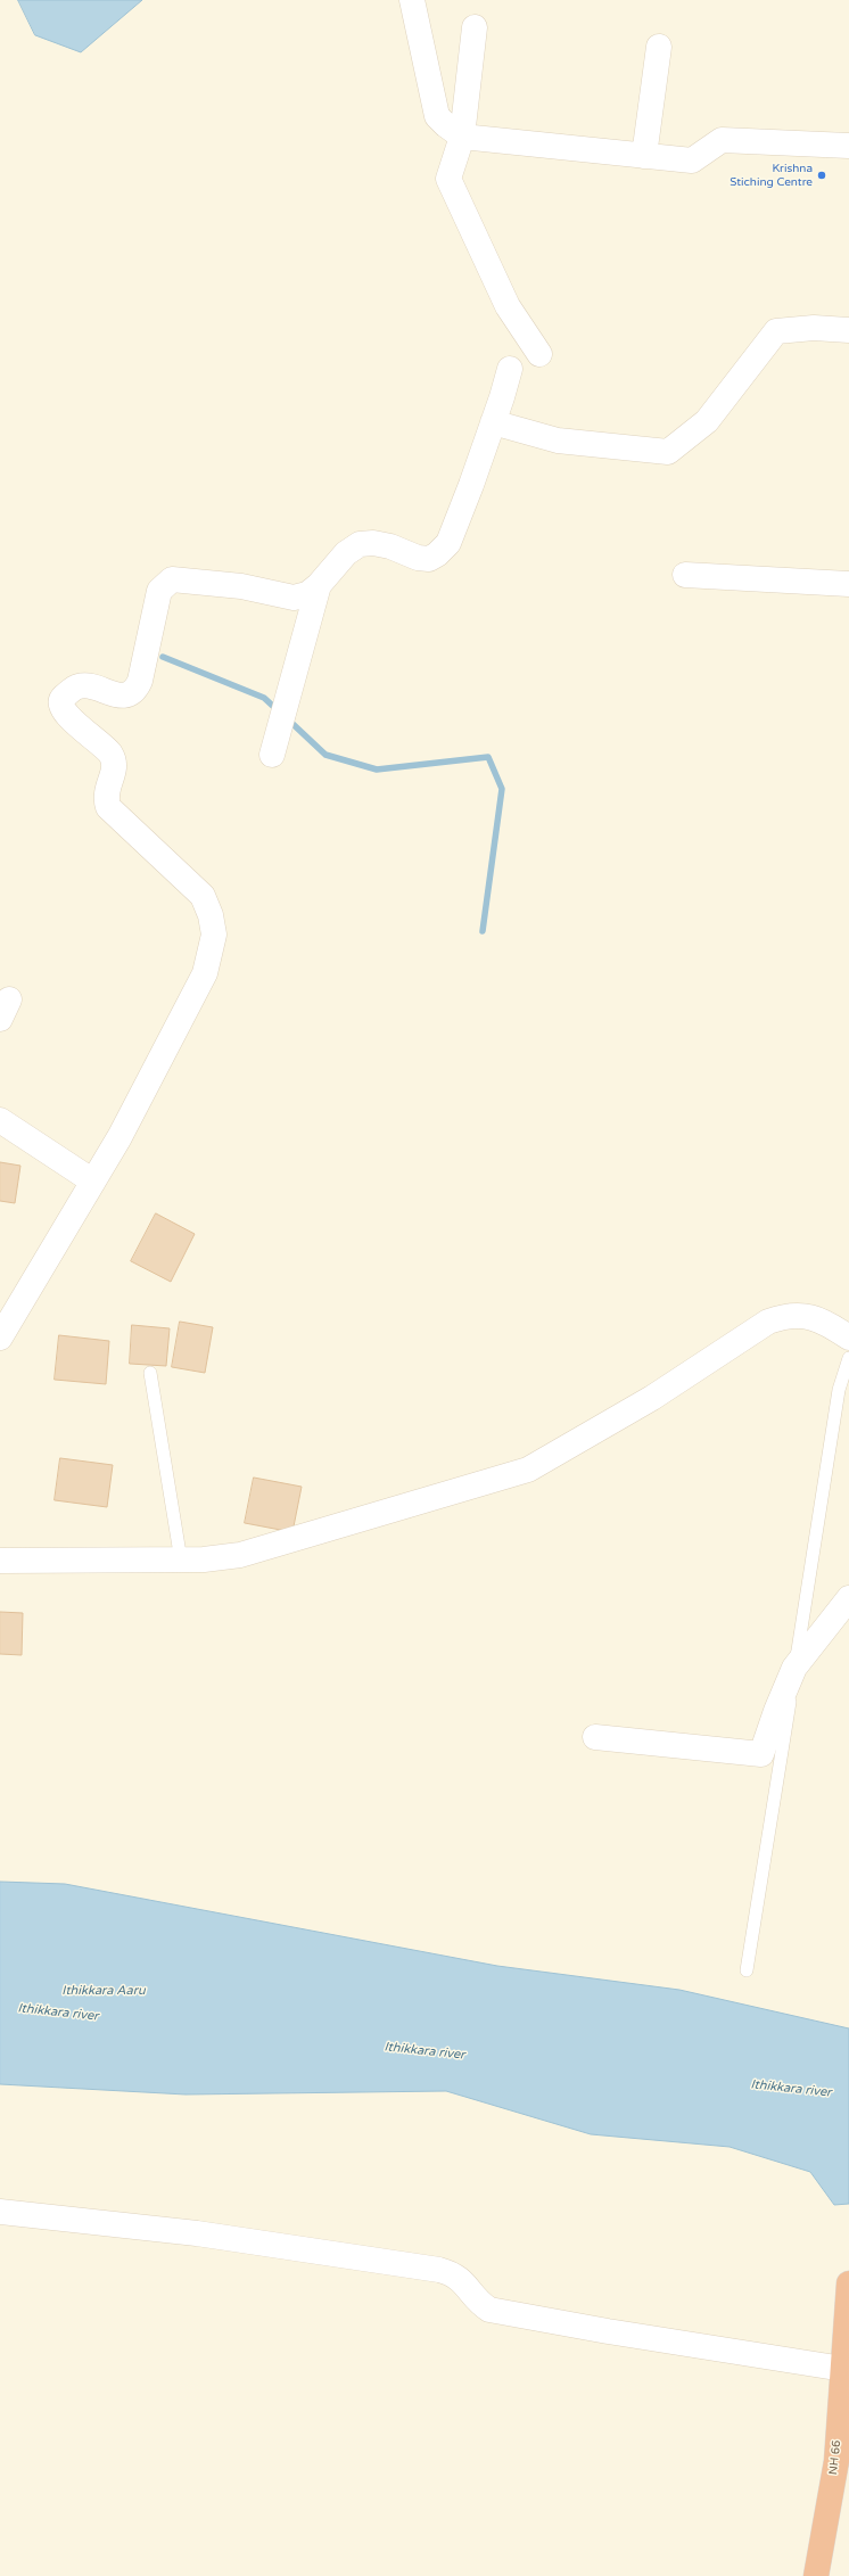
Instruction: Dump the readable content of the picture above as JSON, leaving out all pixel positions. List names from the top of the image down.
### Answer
{
  "streets": {
    "highway": ["NH 66"]
  },
  "water": ["Ithikkara Aaru", "Ithikkara river"],
  "places": ["Krishna Stiching Centre"]
}
